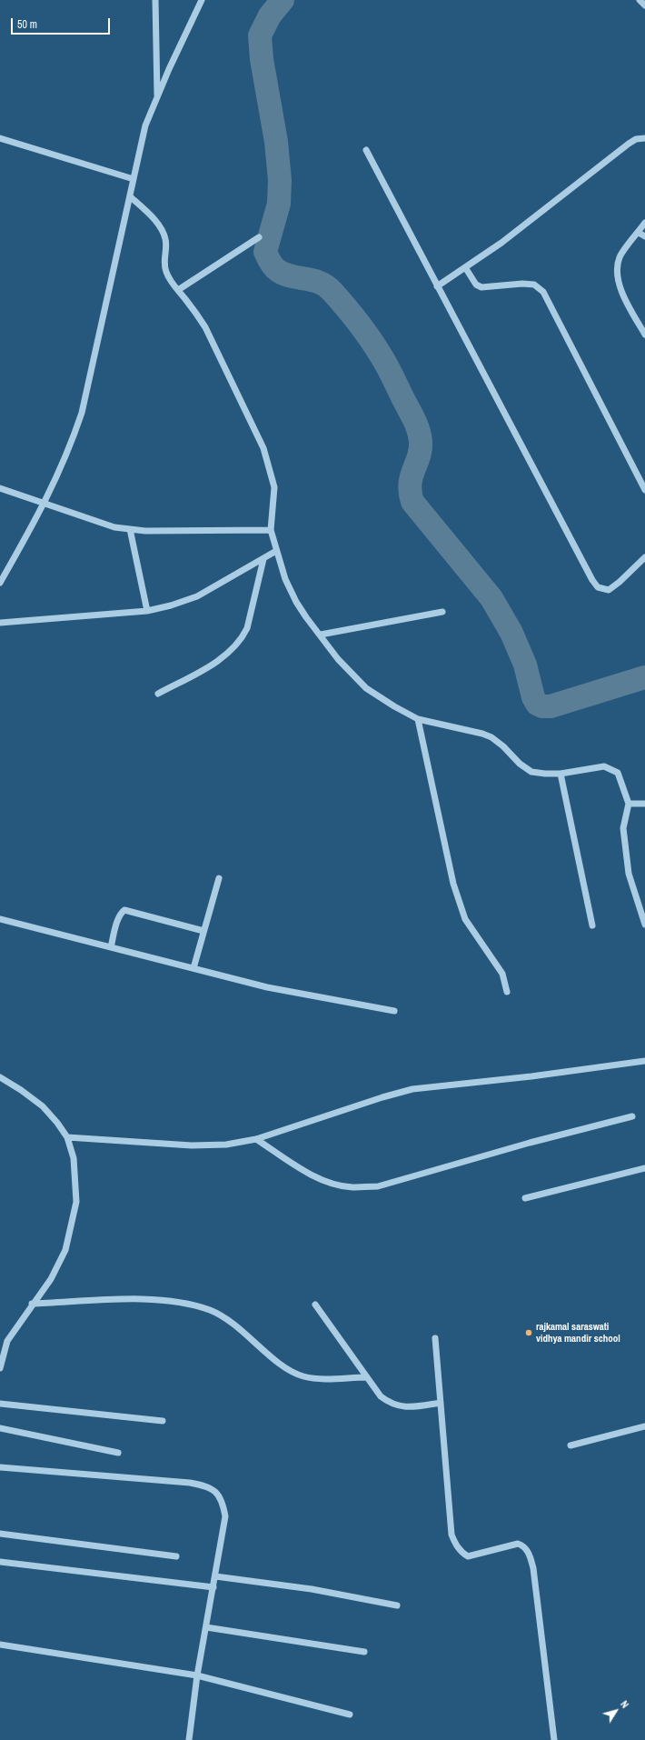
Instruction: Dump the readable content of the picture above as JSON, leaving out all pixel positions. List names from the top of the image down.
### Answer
{
  "places": ["rajkamal saraswati vidhya mandir school"],
  "scale_bar": "50 m",
  "north": "top right"
}
